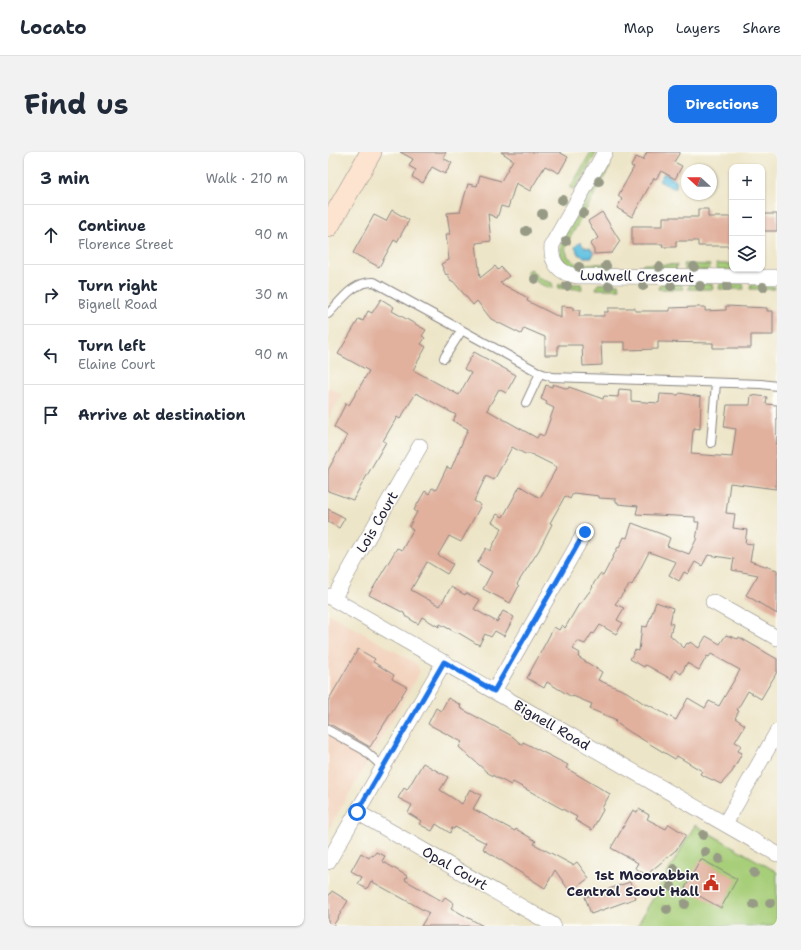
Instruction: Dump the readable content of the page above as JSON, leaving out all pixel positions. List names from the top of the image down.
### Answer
{
  "streets": {
    "street": [
      "Ludwell Crescent",
      "Lois Court",
      "Bignell Road",
      "Opal Court"
    ]
  },
  "crossings": [
    ["Lois Court", "Bignell Road"]
  ],
  "places": {
    "public building": ["1st Moorabbin Central Scout Hall"]
  },
  "north": "left",
  "page": {
    "header": "Locato",
    "nav": ["Map", "Layers", "Share"],
    "title": "Find us",
    "buttons": "Directions",
    "heading": ["3 min", "Walk · 210 m"],
    "map_buttons": ["+", "−"],
    "list": [
      ["Continue", "Florence Street", "90 m"],
      ["Turn right", "Bignell Road", "30 m"],
      ["Turn left", "Elaine Court", "90 m"],
      "Arrive at destination"
    ]
  }
}
